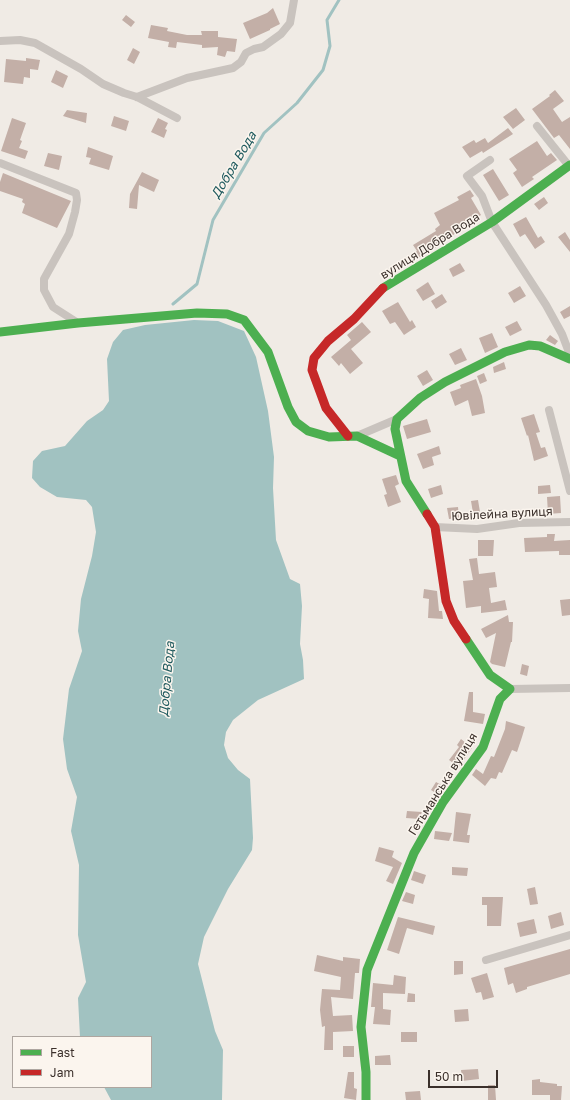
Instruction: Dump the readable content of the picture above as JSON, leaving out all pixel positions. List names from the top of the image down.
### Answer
{
  "streets": {
    "street": ["вулиця Добра Вода", "Ювілейна вулиця", "Гетьманська вулиця"]
  },
  "water": ["Добра Вода"],
  "legend": ["Fast", "Jam"],
  "scale_bar": "50 m"
}
